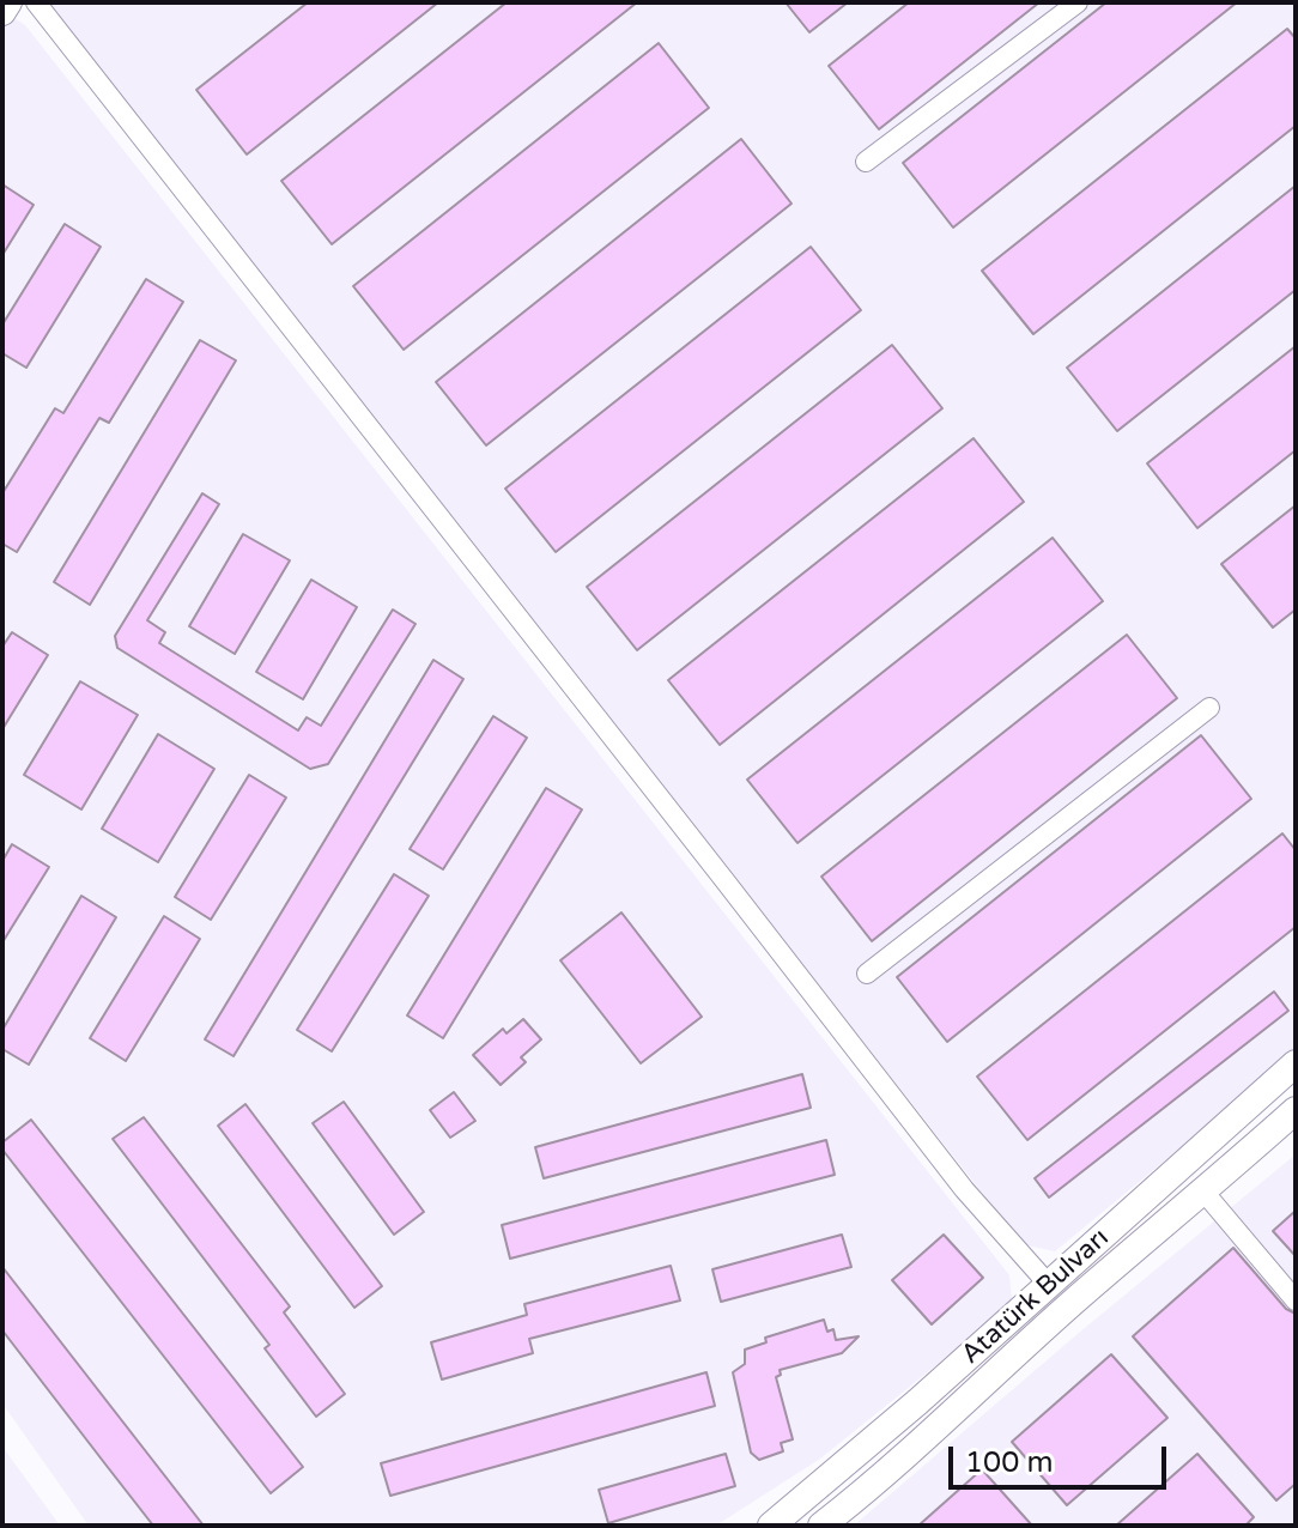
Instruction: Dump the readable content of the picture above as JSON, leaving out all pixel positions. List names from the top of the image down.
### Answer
{
  "streets": {
    "main road": ["Atatürk Bulvarı"]
  },
  "scale_bar": "100 m"
}
